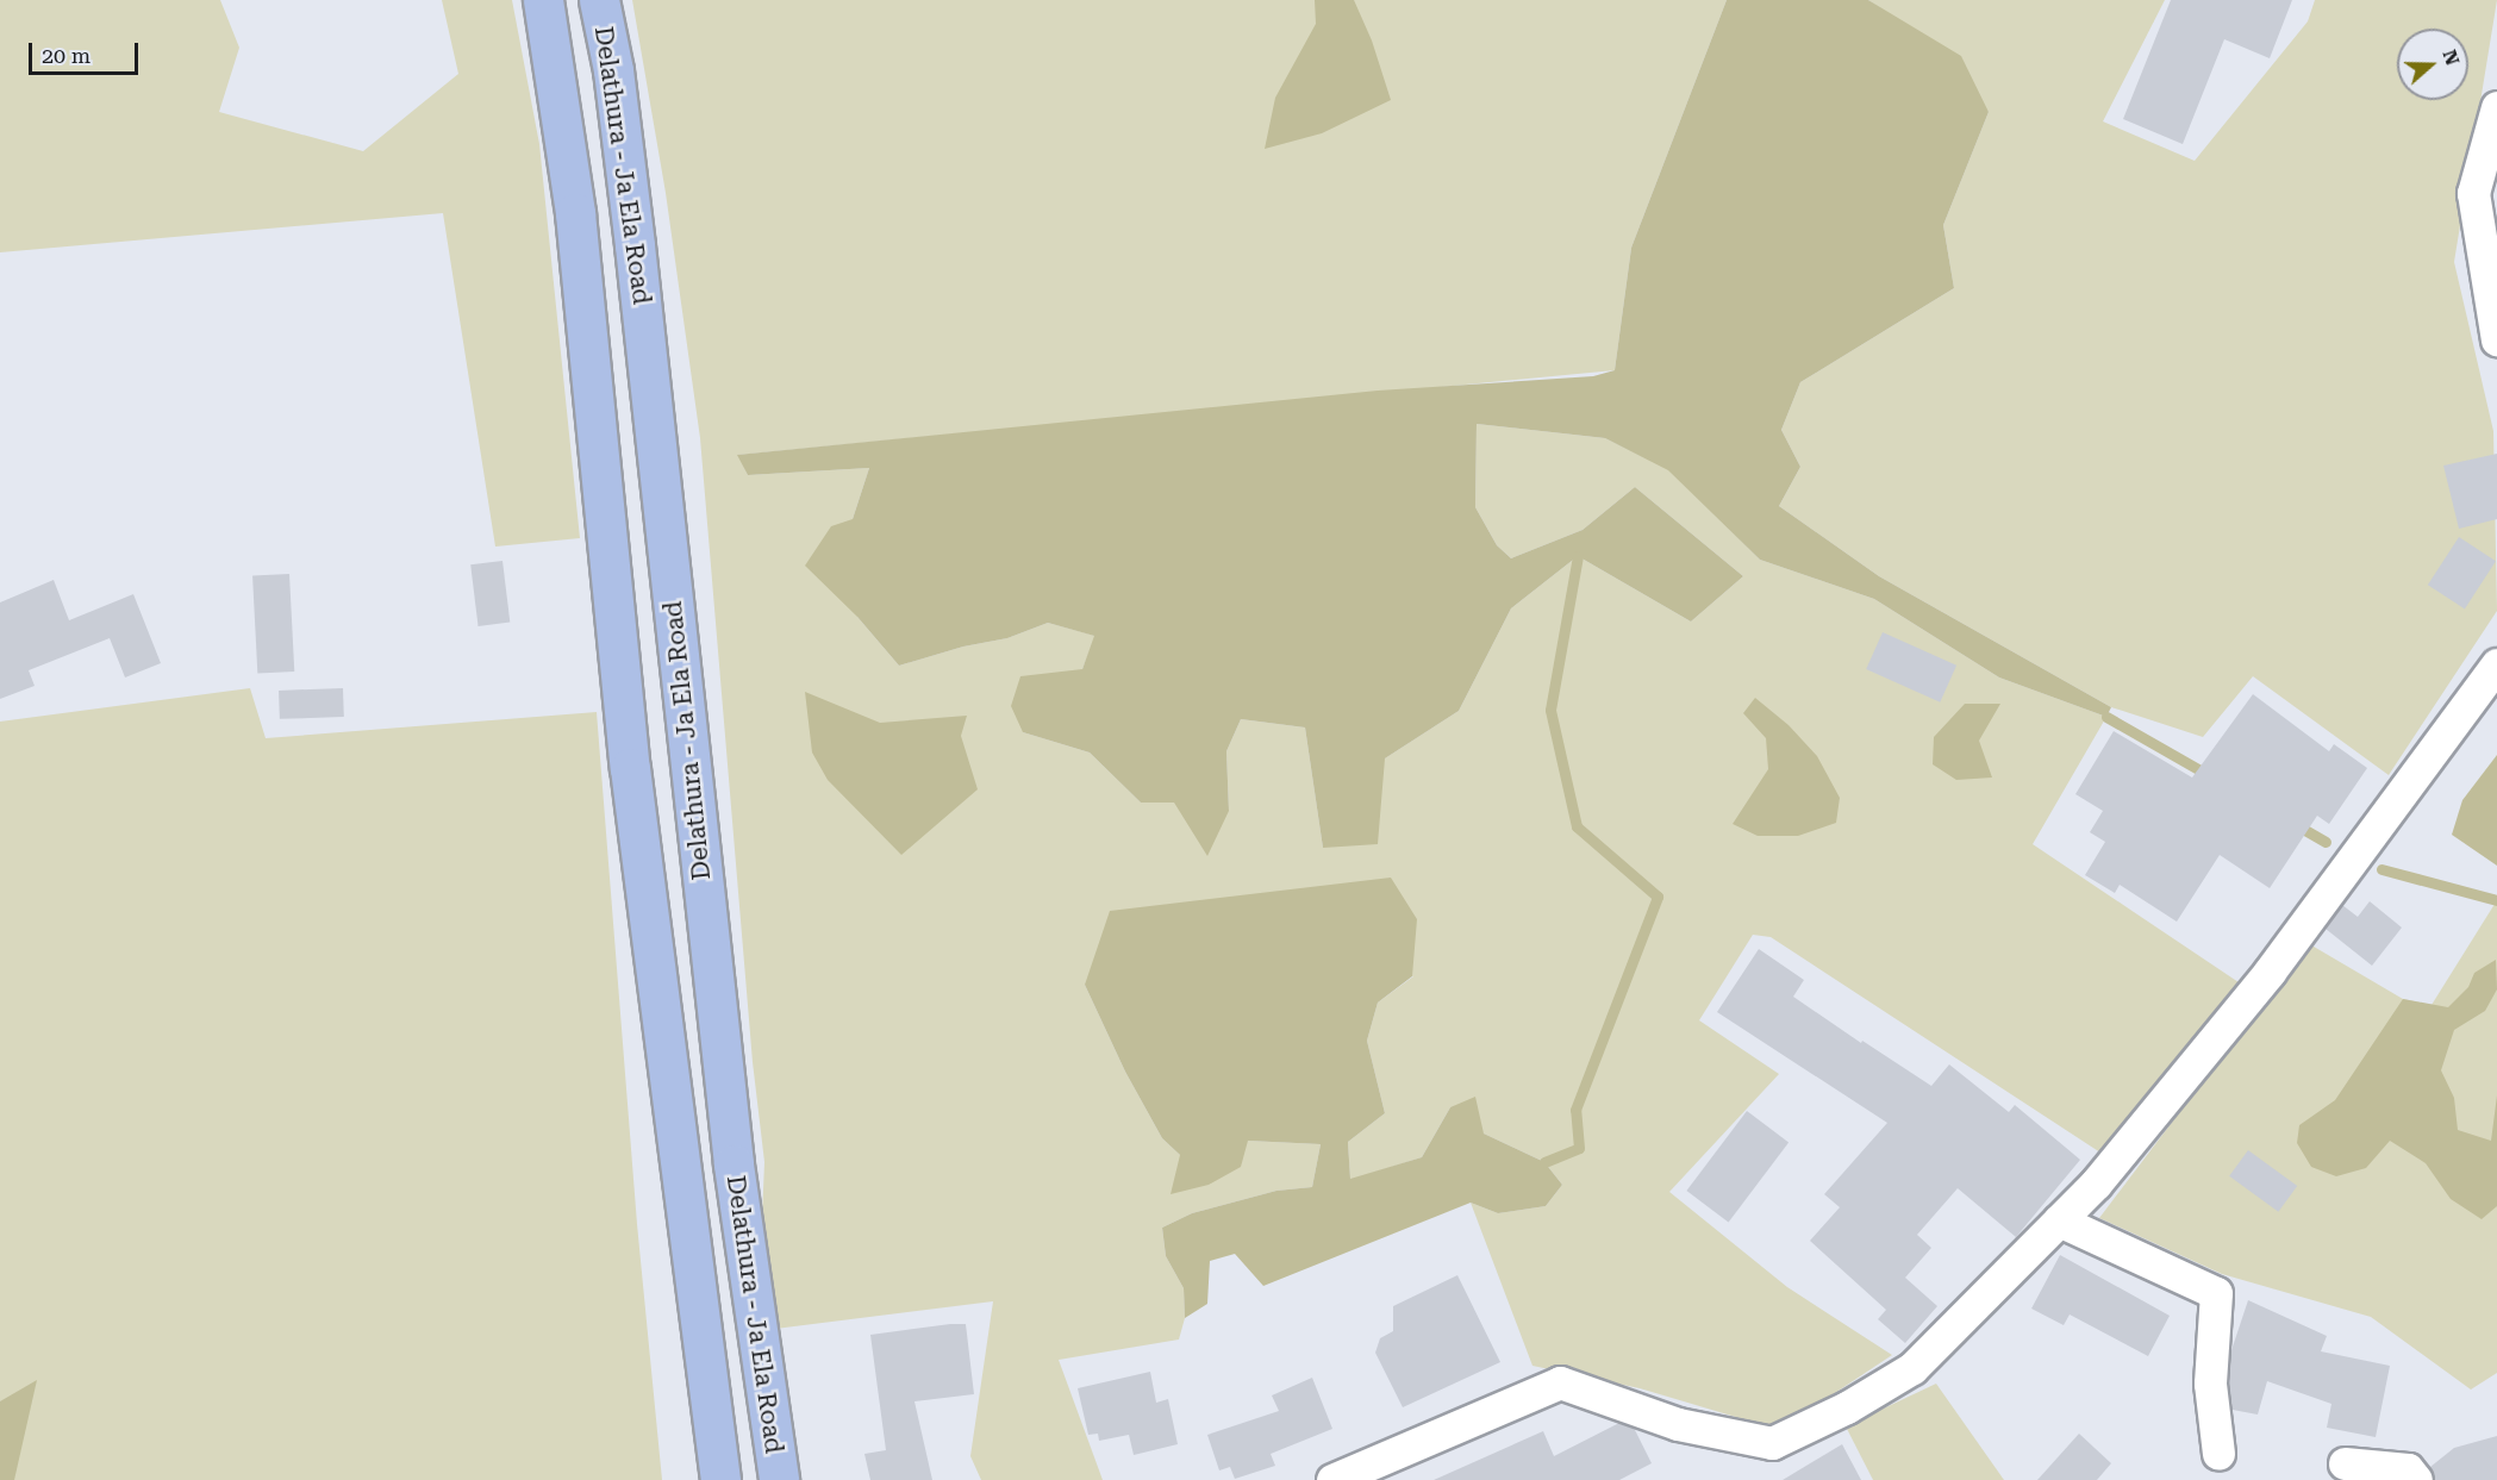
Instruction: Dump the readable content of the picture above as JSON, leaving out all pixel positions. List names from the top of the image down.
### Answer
{
  "streets": {
    "main road": ["Delathura - Ja Ela Road"]
  },
  "scale_bar": "20 m",
  "north": "right"
}
